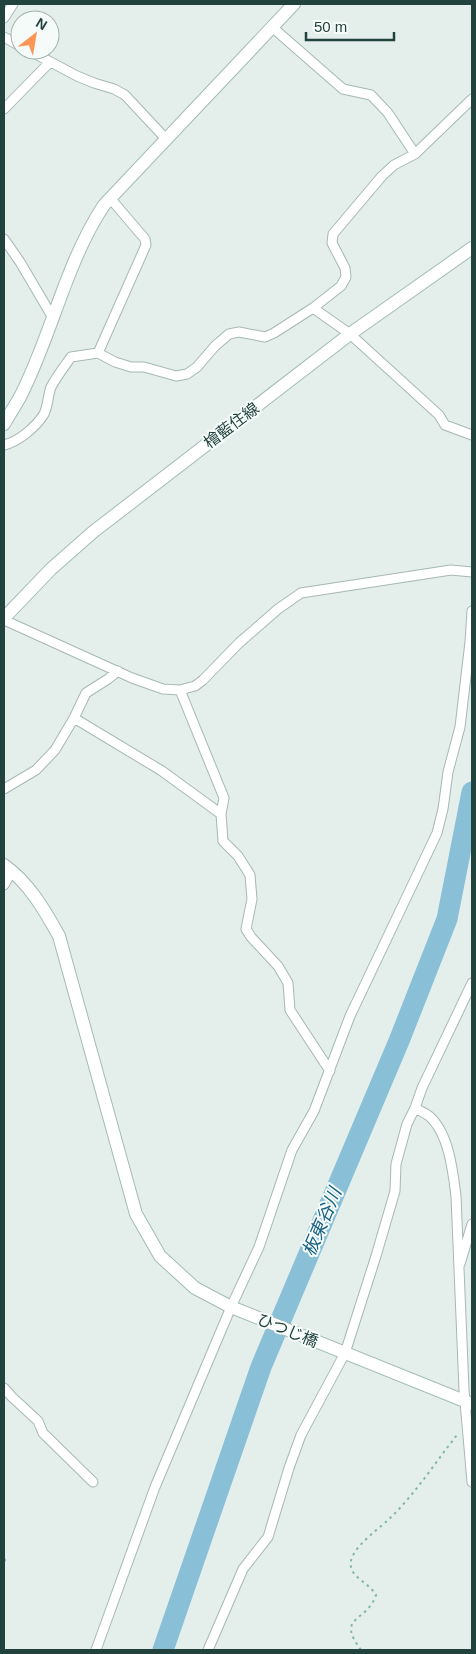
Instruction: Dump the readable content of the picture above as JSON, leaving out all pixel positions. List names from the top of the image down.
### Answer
{
  "streets": {
    "main road": ["檜藍住線", "ひつじ橋"]
  },
  "water": ["板東谷川"],
  "scale_bar": "50 m",
  "north": "top right"
}
